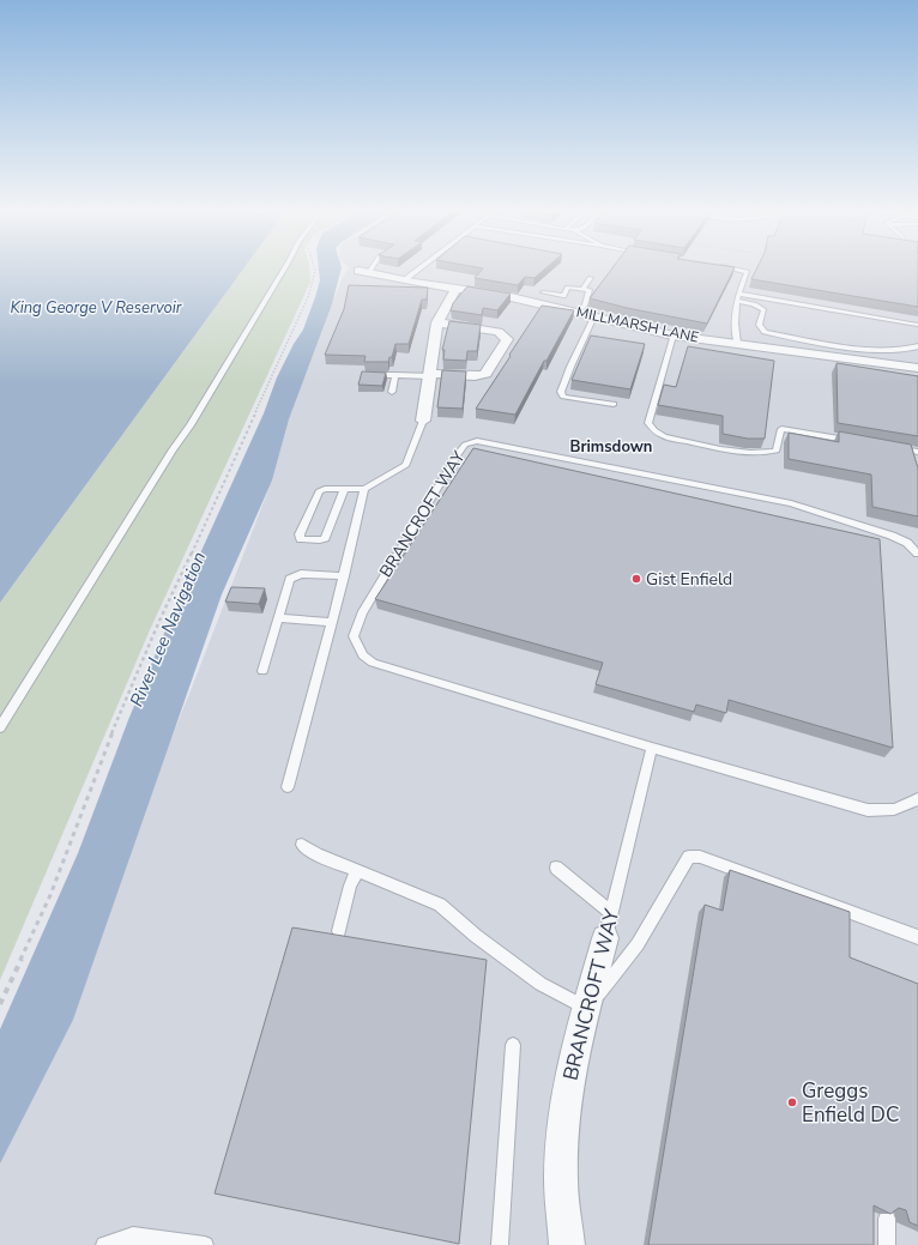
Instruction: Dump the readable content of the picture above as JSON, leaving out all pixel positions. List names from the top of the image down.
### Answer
{
  "streets": {
    "street": ["MILLMARSH LANE", "BRANCROFT WAY"]
  },
  "districts": ["Brimsdown"],
  "water": ["King George V Reservoir", "River Lee Navigation"],
  "places": ["Gist Enfield", "Greggs Enfield DC"]
}
